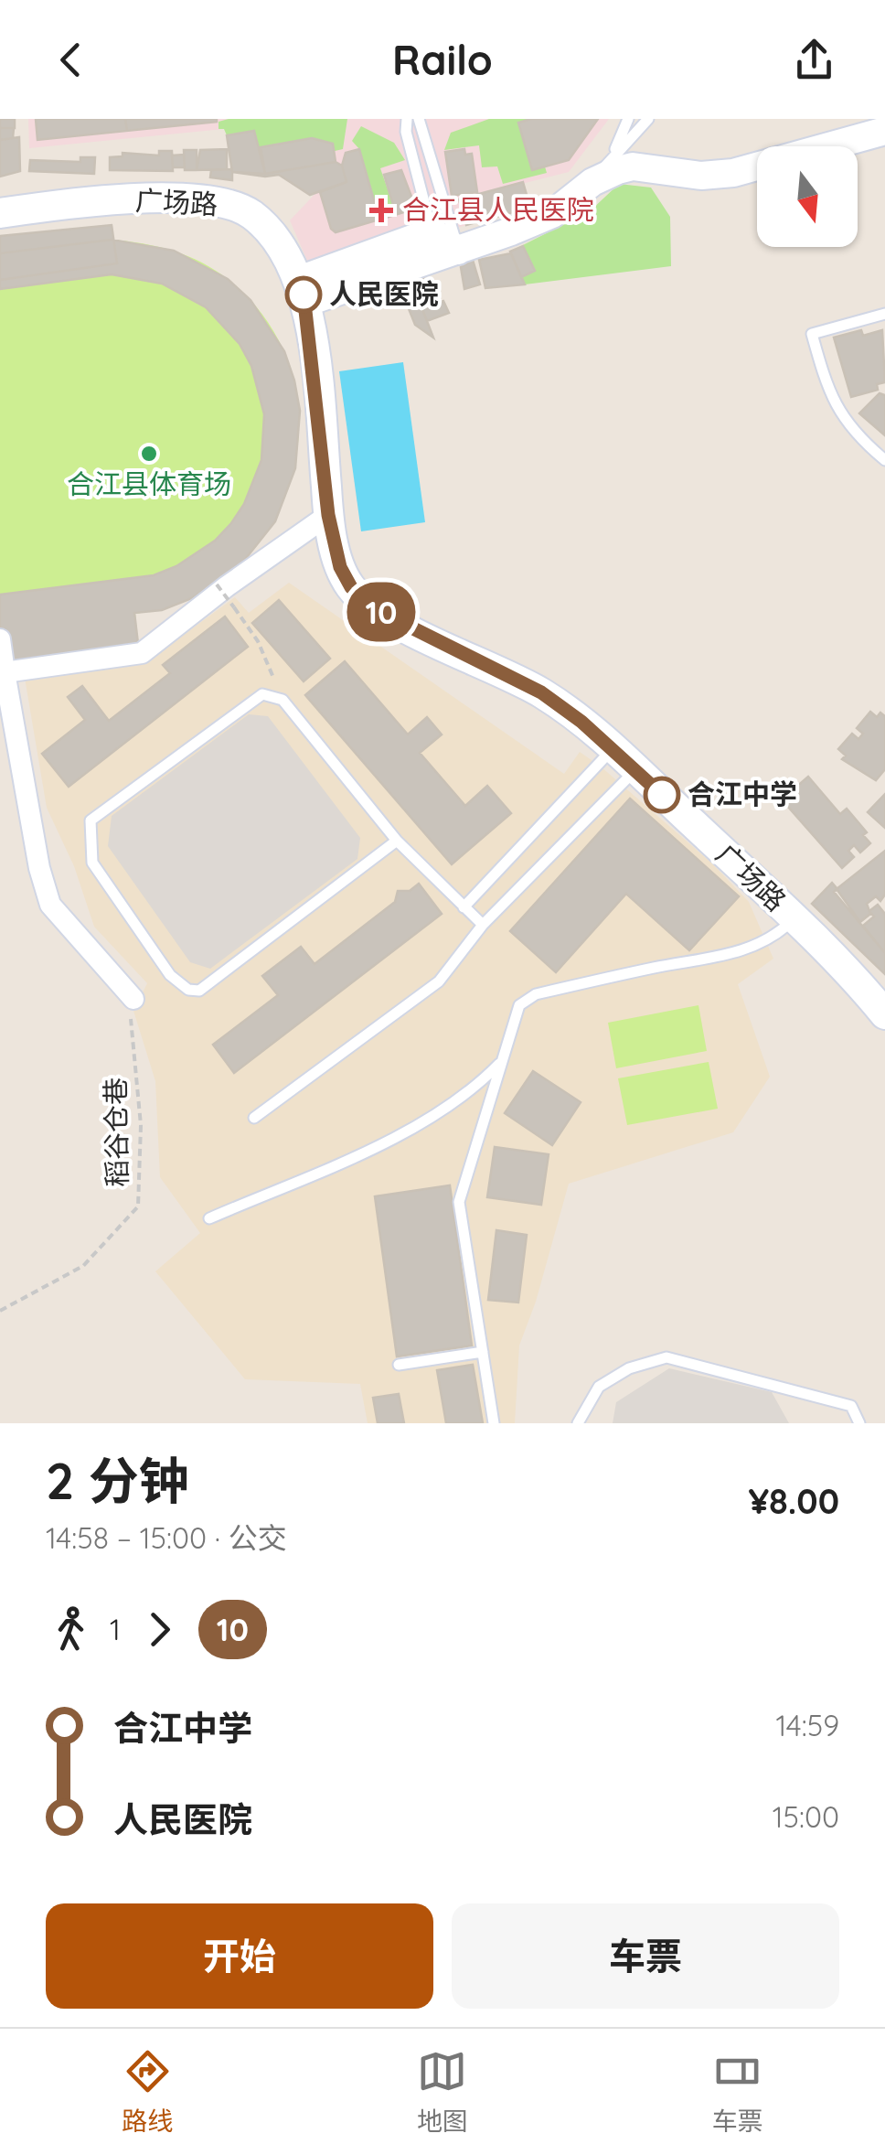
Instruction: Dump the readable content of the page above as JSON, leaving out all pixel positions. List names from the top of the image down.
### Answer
{
  "streets": {
    "main road": ["广场路"],
    "path": ["稻谷仓巷"]
  },
  "places": {
    "health": ["合江县人民医院"],
    "other": ["人民医院", "合江县体育场", "合江中学"]
  },
  "lines": ["bus line 10"],
  "north": "bottom",
  "page": {
    "header": "Railo",
    "on_map": "10",
    "heading": ["2 分钟", "14:58 – 15:00 · 公交", "¥8.00"],
    "legs": ["1", "10"],
    "list": [
      {
        "name": "合江中学",
        "value": "14:59"
      },
      {
        "name": "人民医院",
        "value": "15:00"
      }
    ],
    "buttons": ["开始", "车票"],
    "tabs": ["路线", "地图", "车票"]
  }
}
